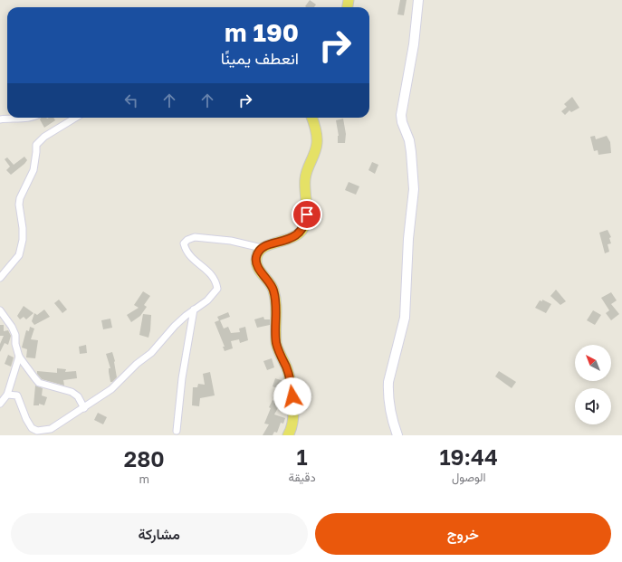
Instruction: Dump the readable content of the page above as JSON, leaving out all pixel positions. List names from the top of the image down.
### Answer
{
  "north": "top left",
  "page": {
    "turn": ["190 m", "انعطف يمينًا"],
    "eta": [
      "19:44",
      "الوصول",
      "1",
      "دقيقة",
      "280",
      "m"
    ],
    "buttons": ["خروج", "مشاركة"]
  }
}
